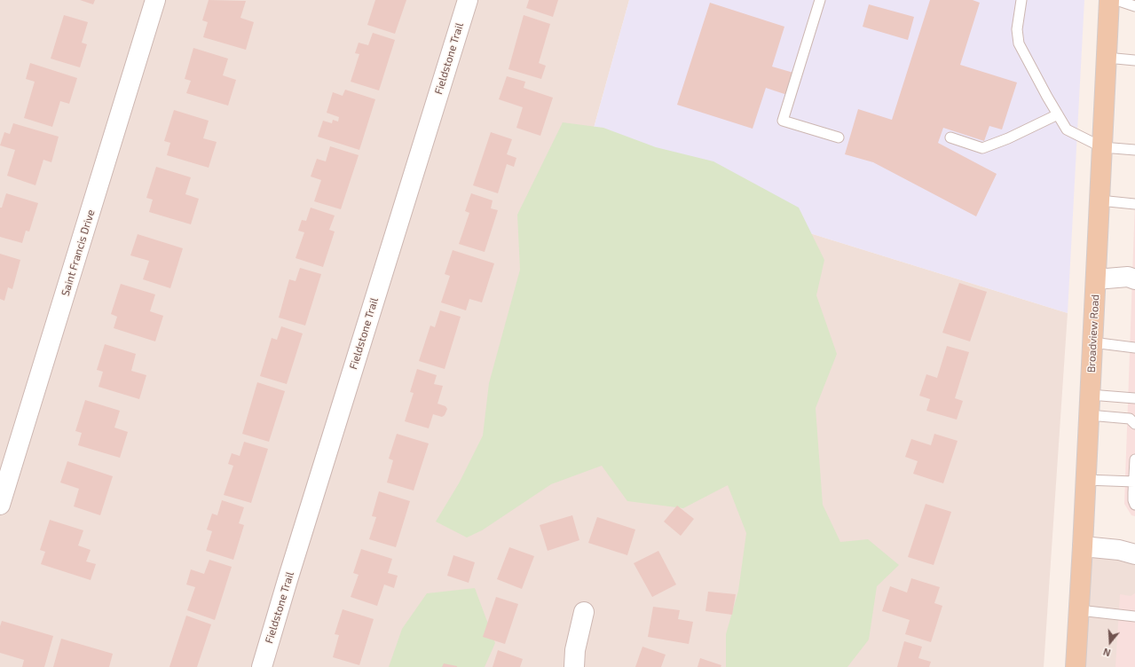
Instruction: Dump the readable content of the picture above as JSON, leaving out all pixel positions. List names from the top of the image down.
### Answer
{
  "streets": {
    "main road": ["Broadview Road"],
    "street": ["Fieldstone Trail", "Saint Francis Drive"]
  },
  "north": "bottom"
}
